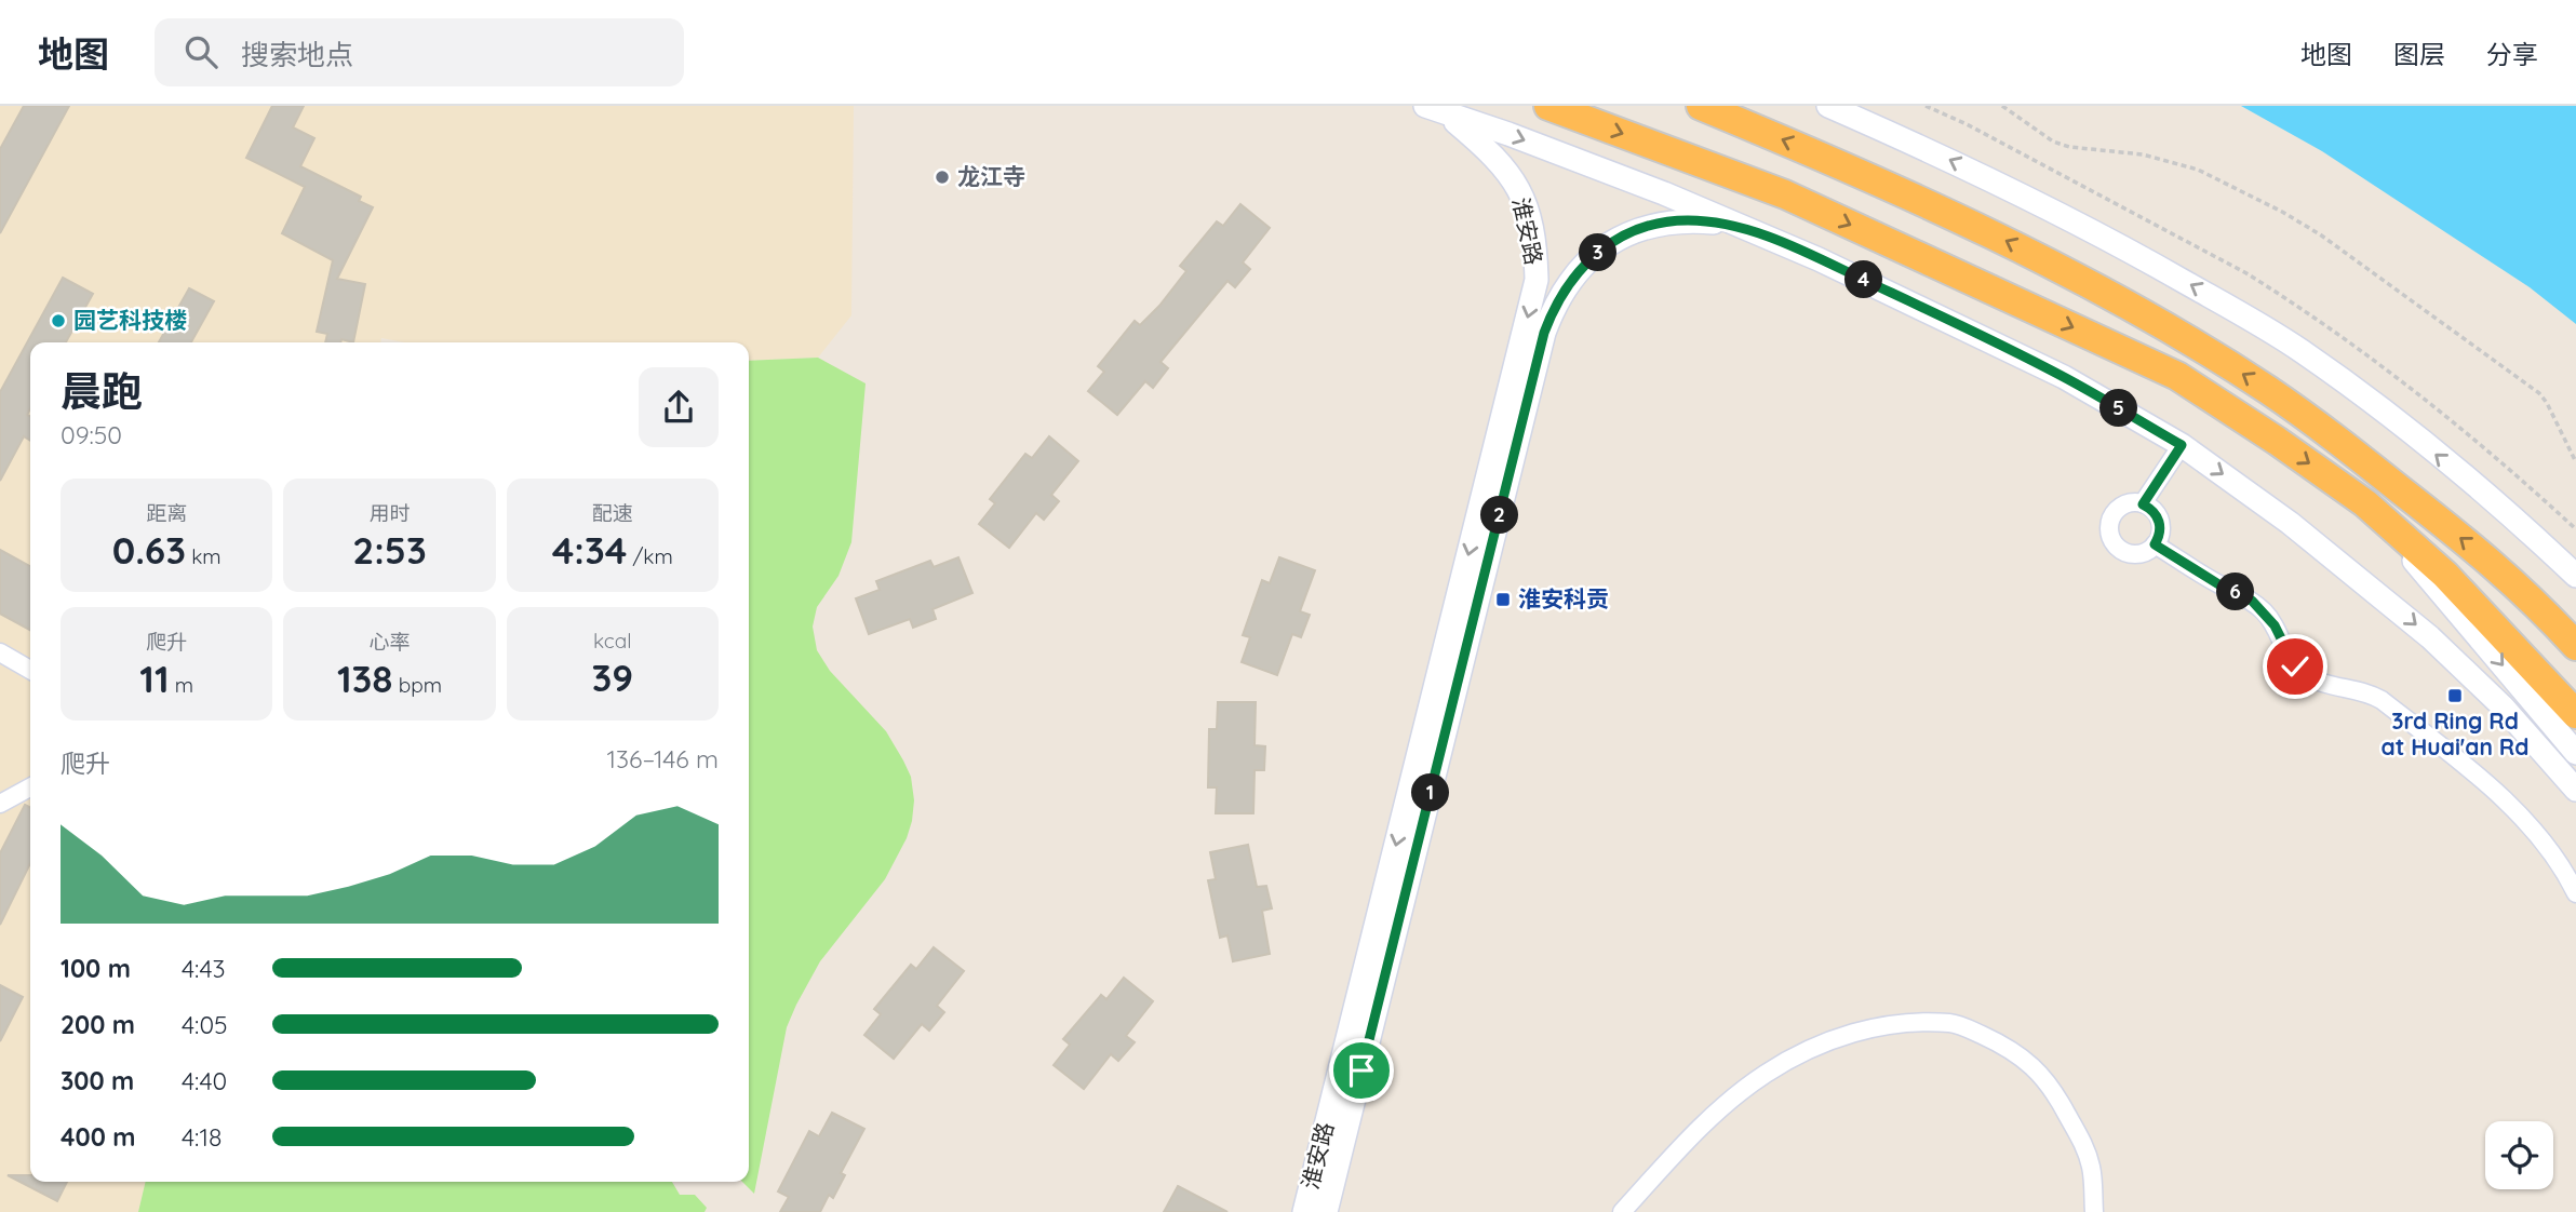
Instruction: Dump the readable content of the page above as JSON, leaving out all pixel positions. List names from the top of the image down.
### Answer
{
  "streets": {
    "main road": ["淮安路"]
  },
  "one_way": ["淮安路"],
  "places": {
    "other": ["龙江寺", "园艺科技楼"],
    "transit": ["淮安科贡", "3rd Ring Rd at Huai'an Rd"]
  },
  "page": {
    "header": "地图",
    "search": "搜索地点",
    "nav": ["地图", "图层", "分享"],
    "pins": [
      "3",
      "4",
      "5",
      "2",
      "6",
      "1"
    ],
    "heading": ["晨跑", "09:50"],
    "stats": [
      ["距离", "0.63 km"],
      ["用时", "2:53"],
      ["配速", "4:34 /km"],
      ["爬升", "11 m"],
      ["心率", "138 bpm"],
      ["kcal", "39"]
    ],
    "chart": ["爬升", "136–146 m"],
    "list": [
      {
        "name": "100 m",
        "note": "4:43"
      },
      {
        "name": "200 m",
        "note": "4:05"
      },
      {
        "name": "300 m",
        "note": "4:40"
      },
      {
        "name": "400 m",
        "note": "4:18"
      }
    ]
  }
}
